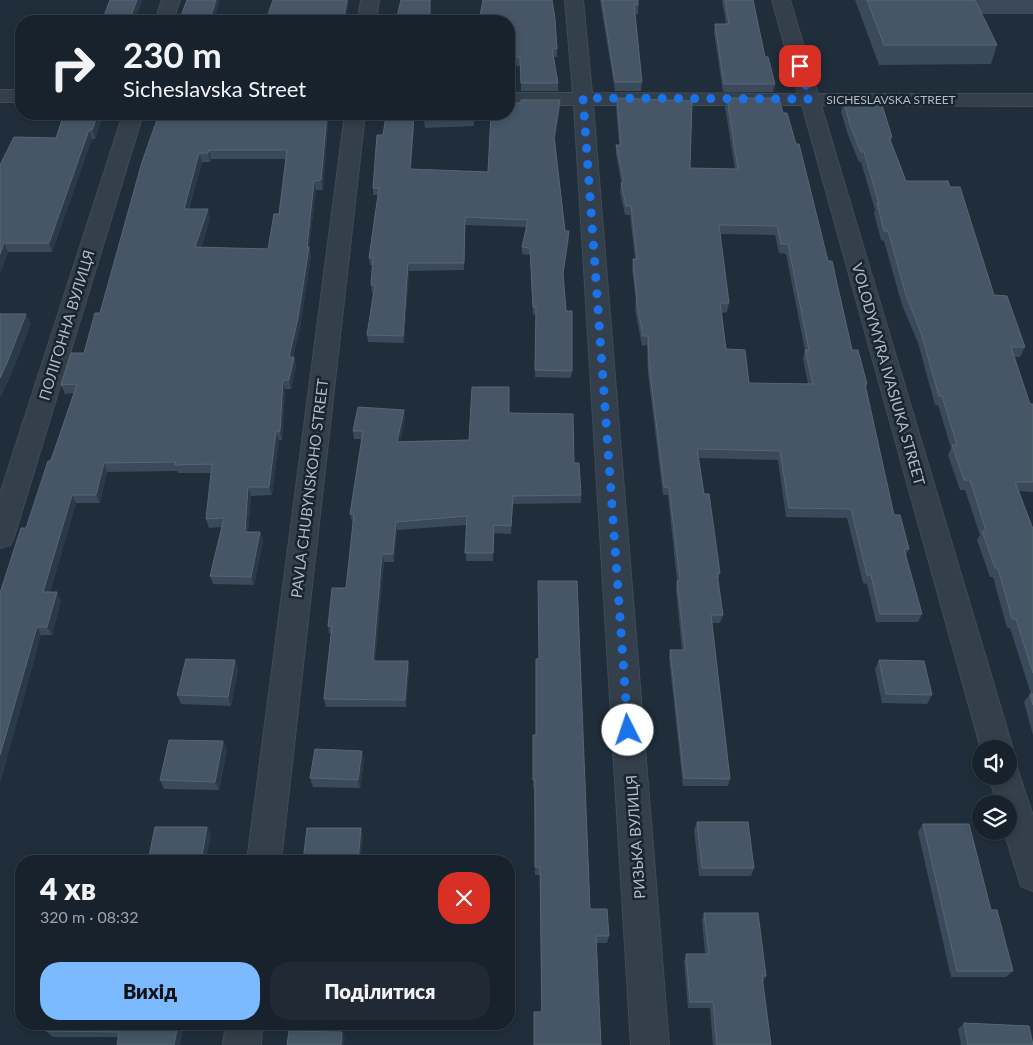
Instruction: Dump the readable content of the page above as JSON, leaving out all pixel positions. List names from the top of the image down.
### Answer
{
  "streets": {
    "street": [
      "SICHESLAVSKA STREET",
      "ПОЛІГОННА ВУЛИЦЯ",
      "VOLODYMYRA IVASIUKA STREET",
      "PAVLA CHUBYNSKOHO STREET",
      "РИЗЬКА ВУЛИЦЯ"
    ]
  },
  "crossings": [
    ["SICHESLAVSKA STREET", "VOLODYMYRA IVASIUKA STREET"],
    ["SICHESLAVSKA STREET", "РИЗЬКА ВУЛИЦЯ"]
  ],
  "page": {
    "turn": ["230 m", "Sicheslavska Street"],
    "heading": ["4 хв", "320 m · 08:32"],
    "buttons": ["Вихід", "Поділитися"]
  }
}
